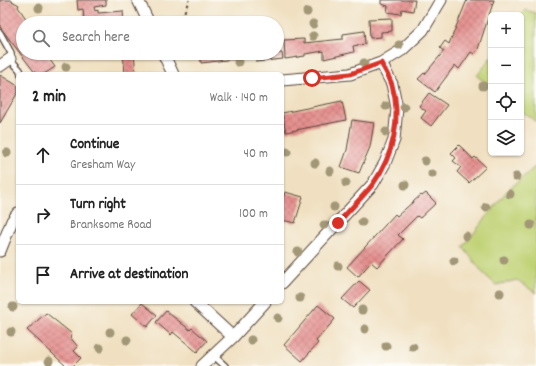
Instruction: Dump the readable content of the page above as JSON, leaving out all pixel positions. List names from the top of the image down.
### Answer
{
  "page": {
    "map_buttons": ["+", "−"],
    "search": "Search here",
    "heading": ["2 min", "Walk · 140 m"],
    "list": [
      ["Continue", "Gresham Way", "40 m"],
      ["Turn right", "Branksome Road", "100 m"],
      "Arrive at destination"
    ]
  }
}
